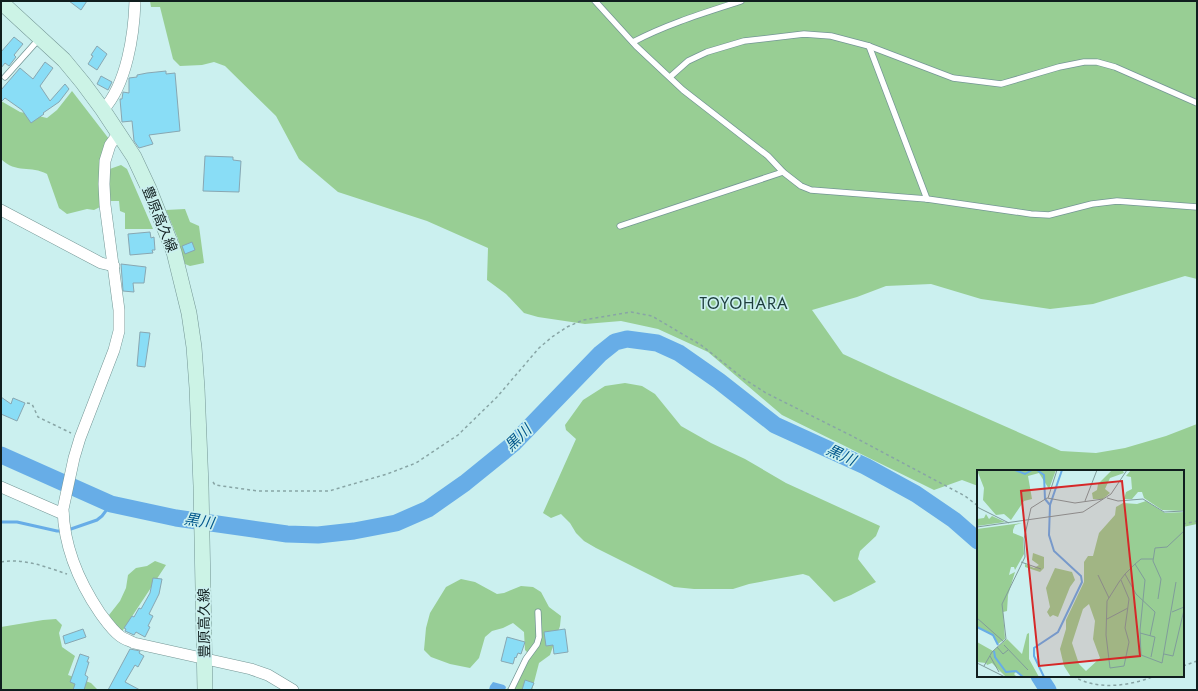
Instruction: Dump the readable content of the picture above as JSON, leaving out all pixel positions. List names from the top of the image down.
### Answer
{
  "streets": {
    "main road": ["豊原高久線"]
  },
  "districts": ["TOYOHARA"],
  "water": ["黒川"]
}
